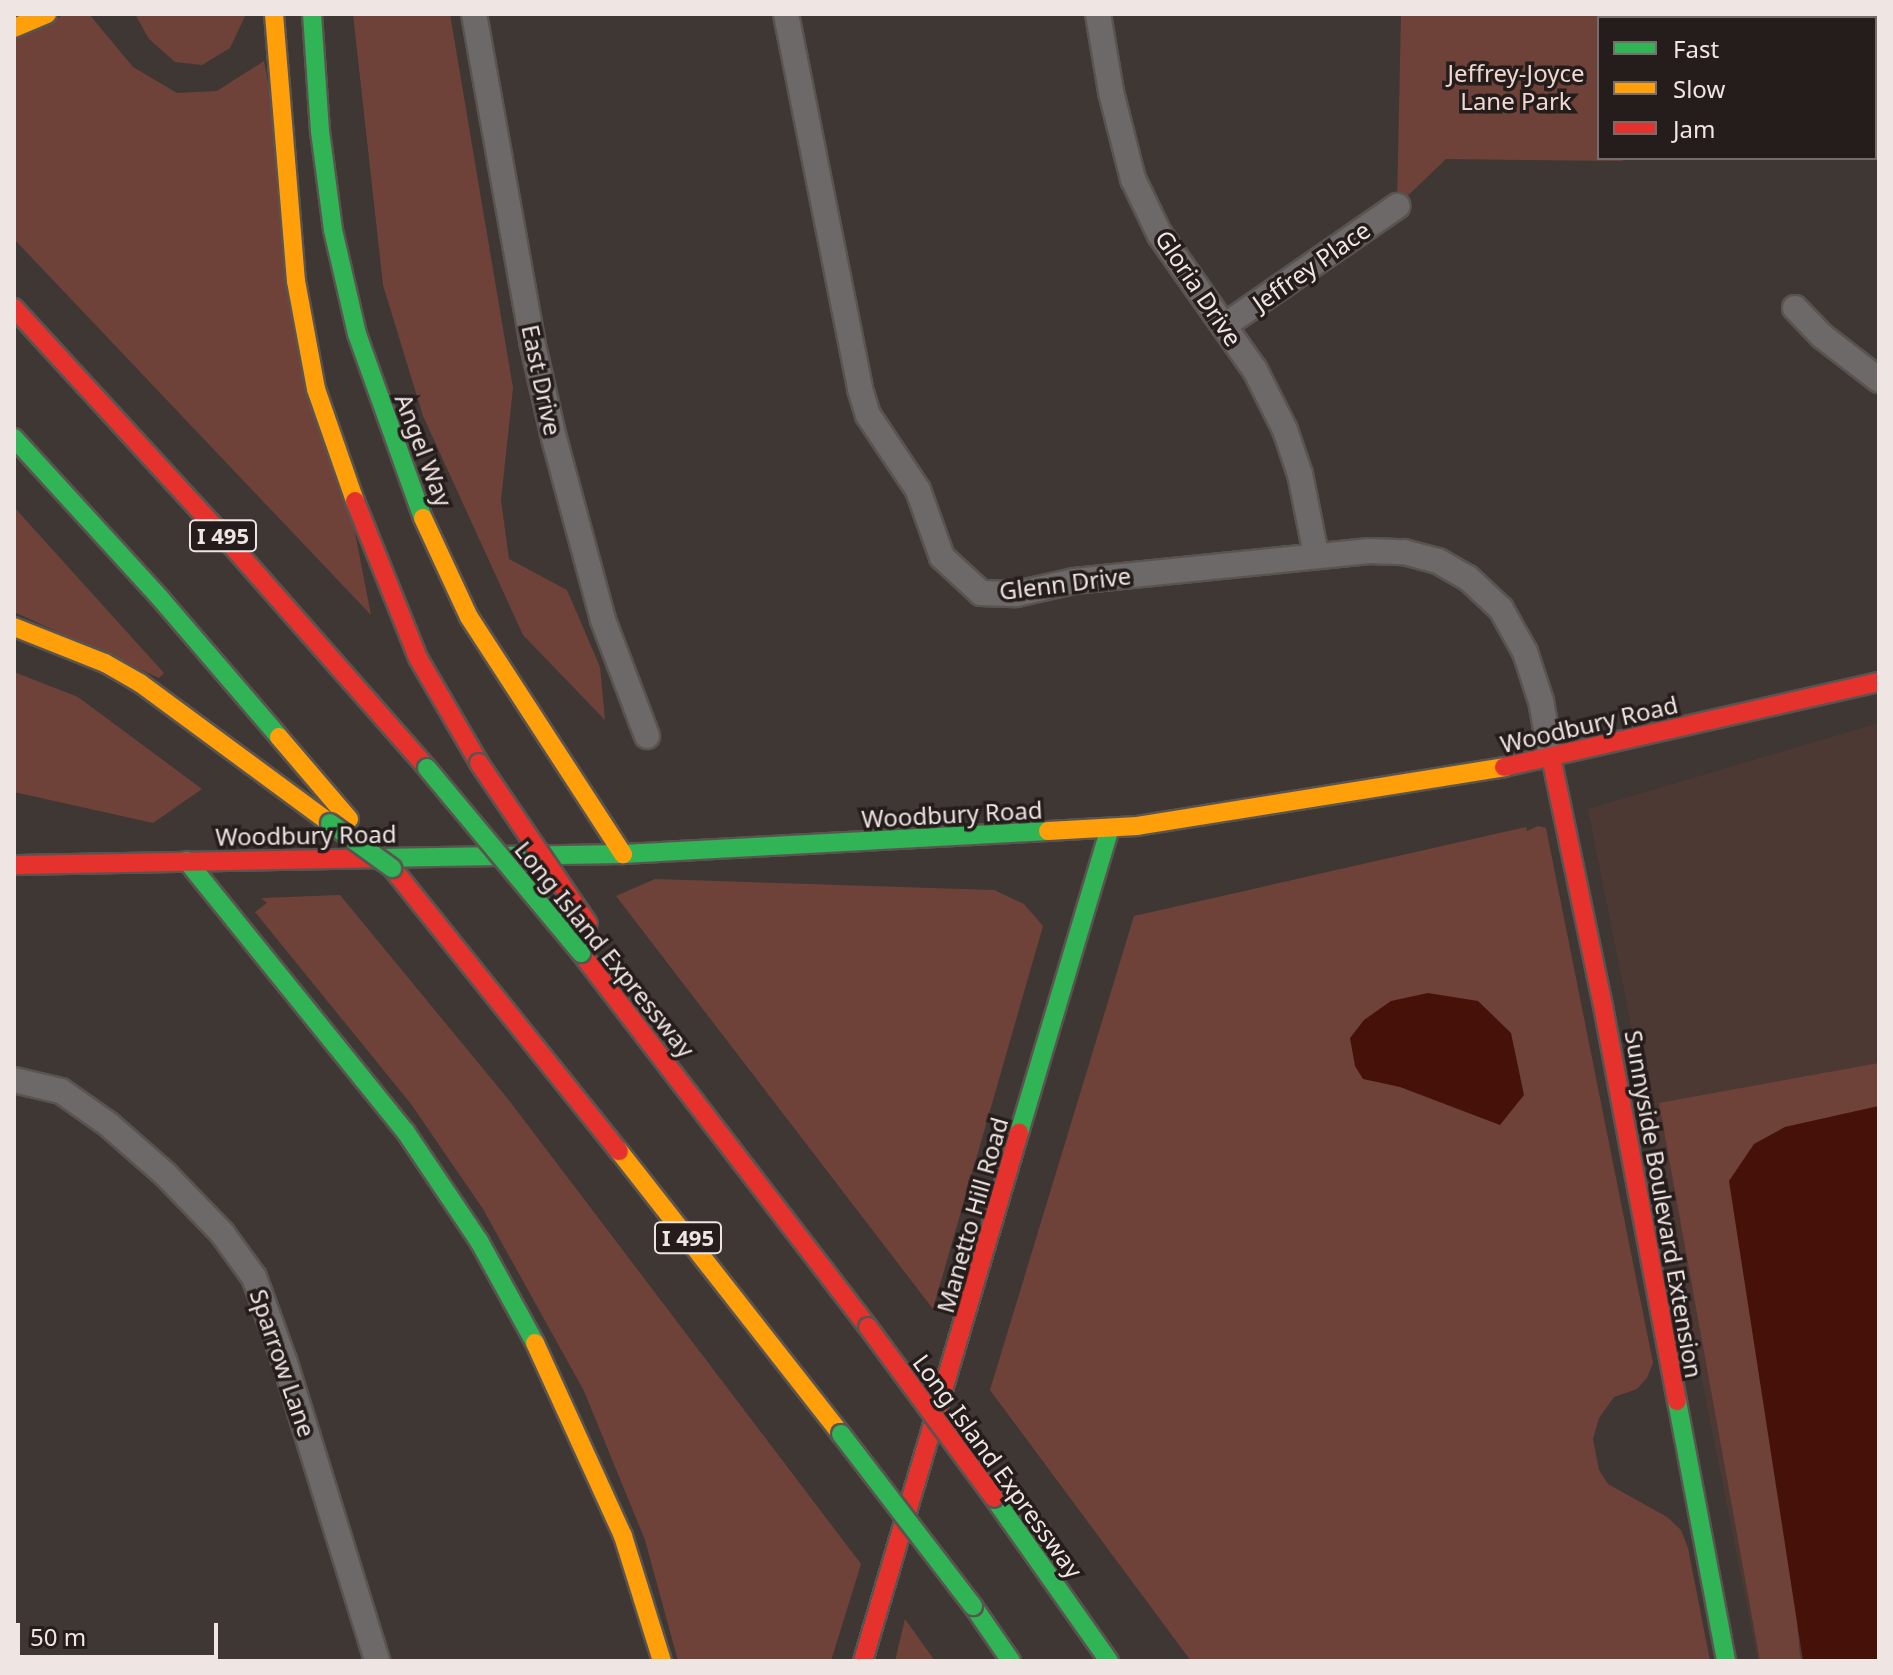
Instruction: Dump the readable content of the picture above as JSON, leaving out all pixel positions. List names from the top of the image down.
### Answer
{
  "streets": {
    "main road": [
      "Angel Way",
      "I 495",
      "Woodbury Road",
      "Long Island Expressway",
      "Sunnyside Boulevard Extension",
      "Manetto Hill Road"
    ],
    "street": [
      "Jeffrey Place",
      "Gloria Drive",
      "East Drive",
      "Glenn Drive",
      "Sparrow Lane"
    ]
  },
  "crossings": [
    ["Jeffrey Place", "Gloria Drive"],
    ["Gloria Drive", "Glenn Drive"],
    ["Angel Way", "Woodbury Road"],
    ["Glenn Drive", "Woodbury Road"],
    ["Glenn Drive", "Sunnyside Boulevard Extension"],
    ["Woodbury Road", "Sunnyside Boulevard Extension"],
    ["Woodbury Road", "Manetto Hill Road"]
  ],
  "parks": ["Jeffrey-Joyce Lane Park"],
  "legend": ["Fast", "Slow", "Jam"],
  "scale_bar": "50 m"
}
